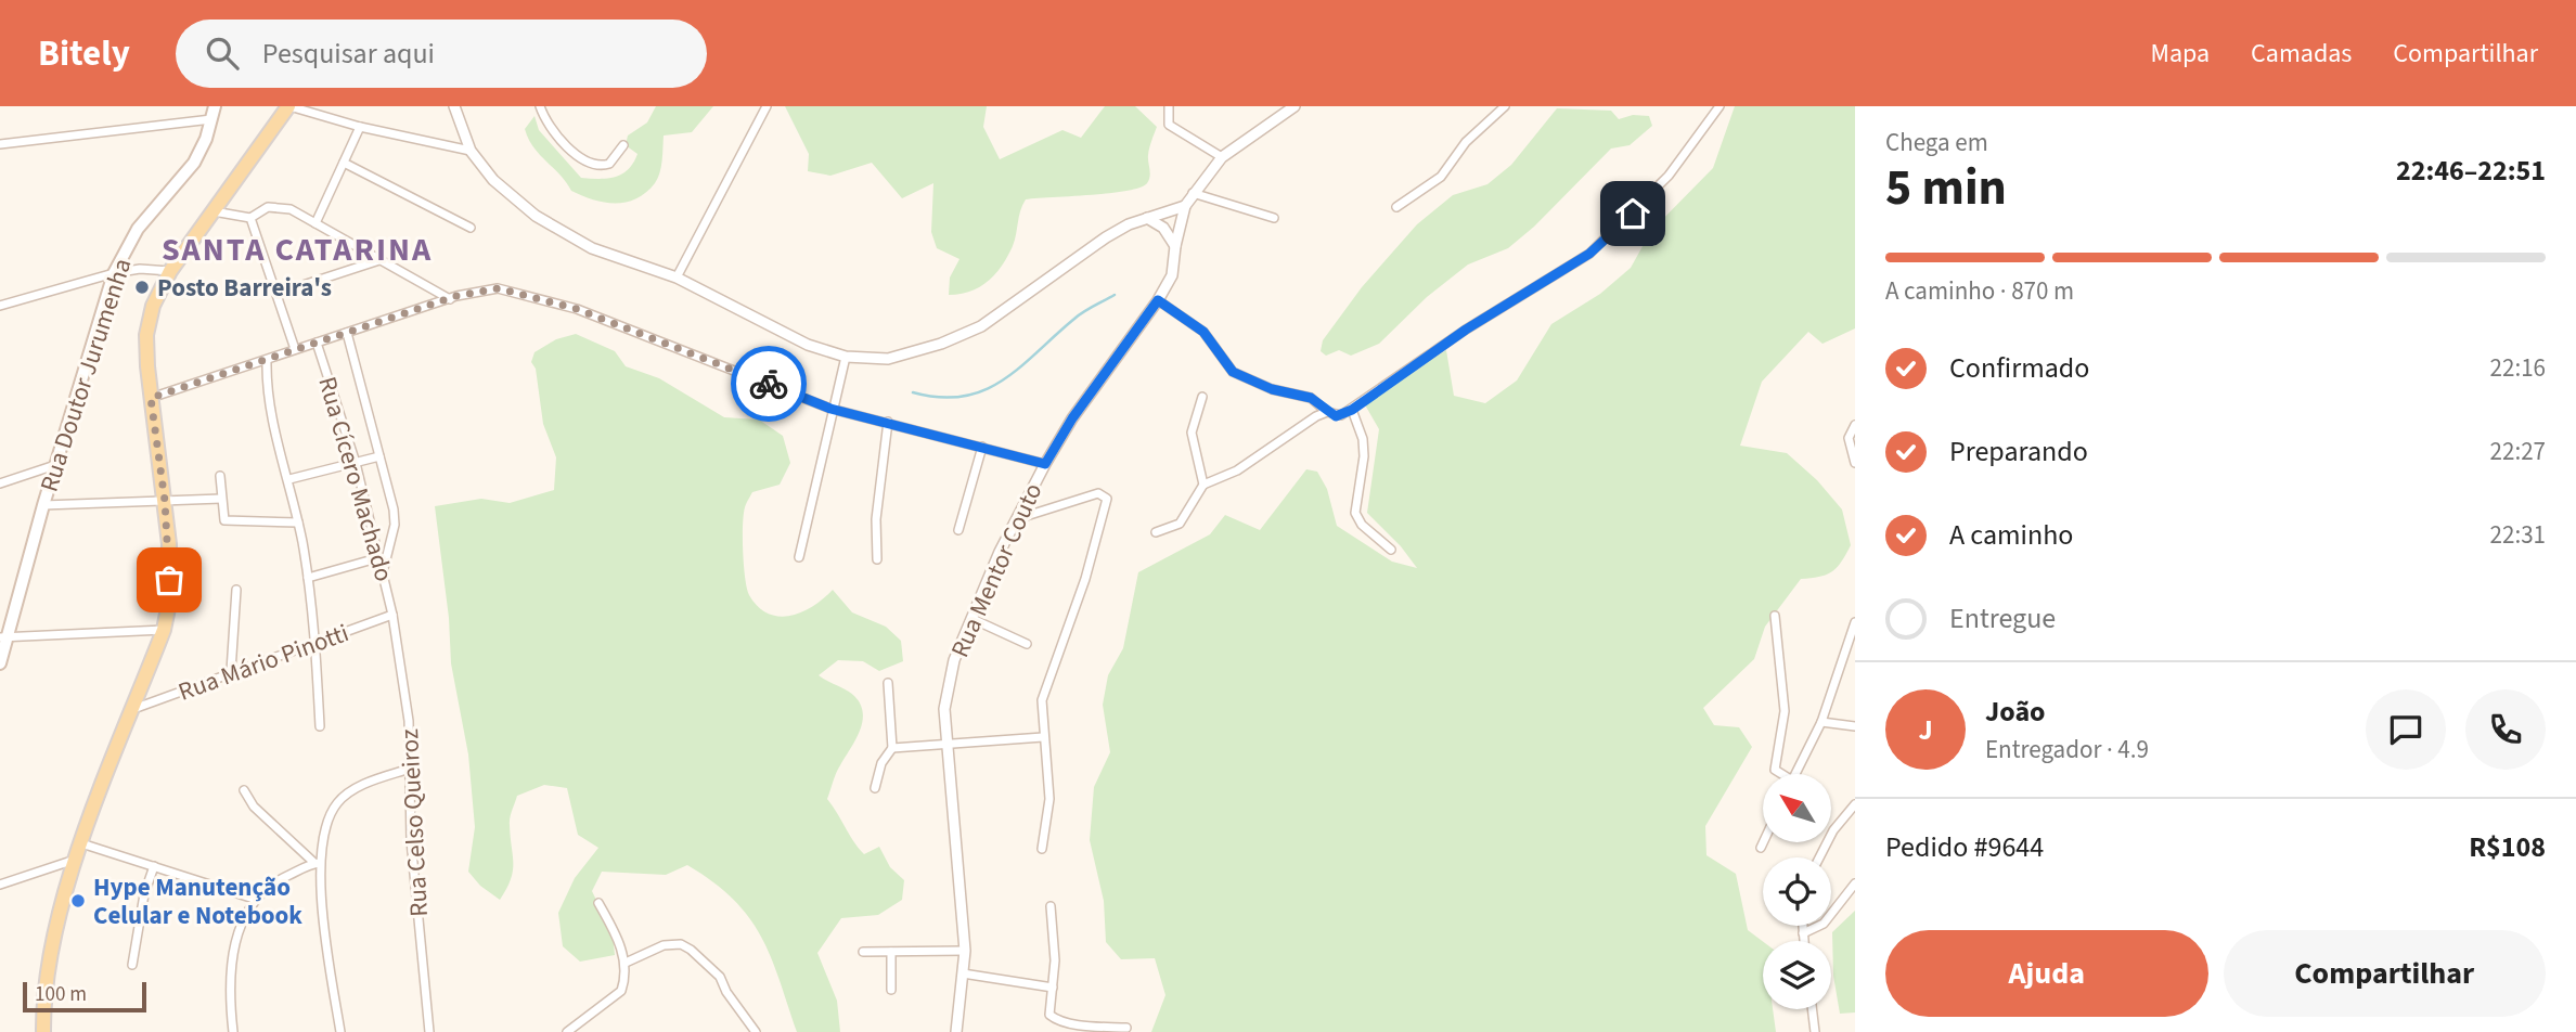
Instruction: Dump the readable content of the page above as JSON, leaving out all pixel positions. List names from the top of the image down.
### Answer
{
  "streets": {
    "main road": ["Rua Doutor Jurumenha"],
    "street": [
      "Rua Cícero Machado",
      "Rua Mentor Couto",
      "Rua Mário Pinotti",
      "Rua Celso Queiroz"
    ]
  },
  "crossings": [
    ["Rua Cícero Machado", "Rua Mário Pinotti"],
    ["Rua Cícero Machado", "Rua Celso Queiroz"],
    ["Rua Mário Pinotti", "Rua Celso Queiroz"]
  ],
  "districts": ["SANTA CATARINA"],
  "places": ["Posto Barreira's", "Hype Manutenção Celular e Notebook"],
  "scale_bar": "100 m",
  "north": "top left",
  "page": {
    "header": "Bitely",
    "search": "Pesquisar aqui",
    "nav": ["Mapa", "Camadas", "Compartilhar"],
    "heading": ["5 min", "Chega em", "22:46–22:51"],
    "panel": [
      "João",
      "Entregador · 4.9",
      "Pedido #9644",
      "R$108"
    ],
    "bar": "A caminho · 870 m",
    "list": [
      ["Confirmado", "22:16"],
      ["Preparando", "22:27"],
      ["A caminho", "22:31"],
      "Entregue"
    ],
    "round": "J",
    "buttons": ["Ajuda", "Compartilhar"],
    "scale": "100 m"
  }
}
